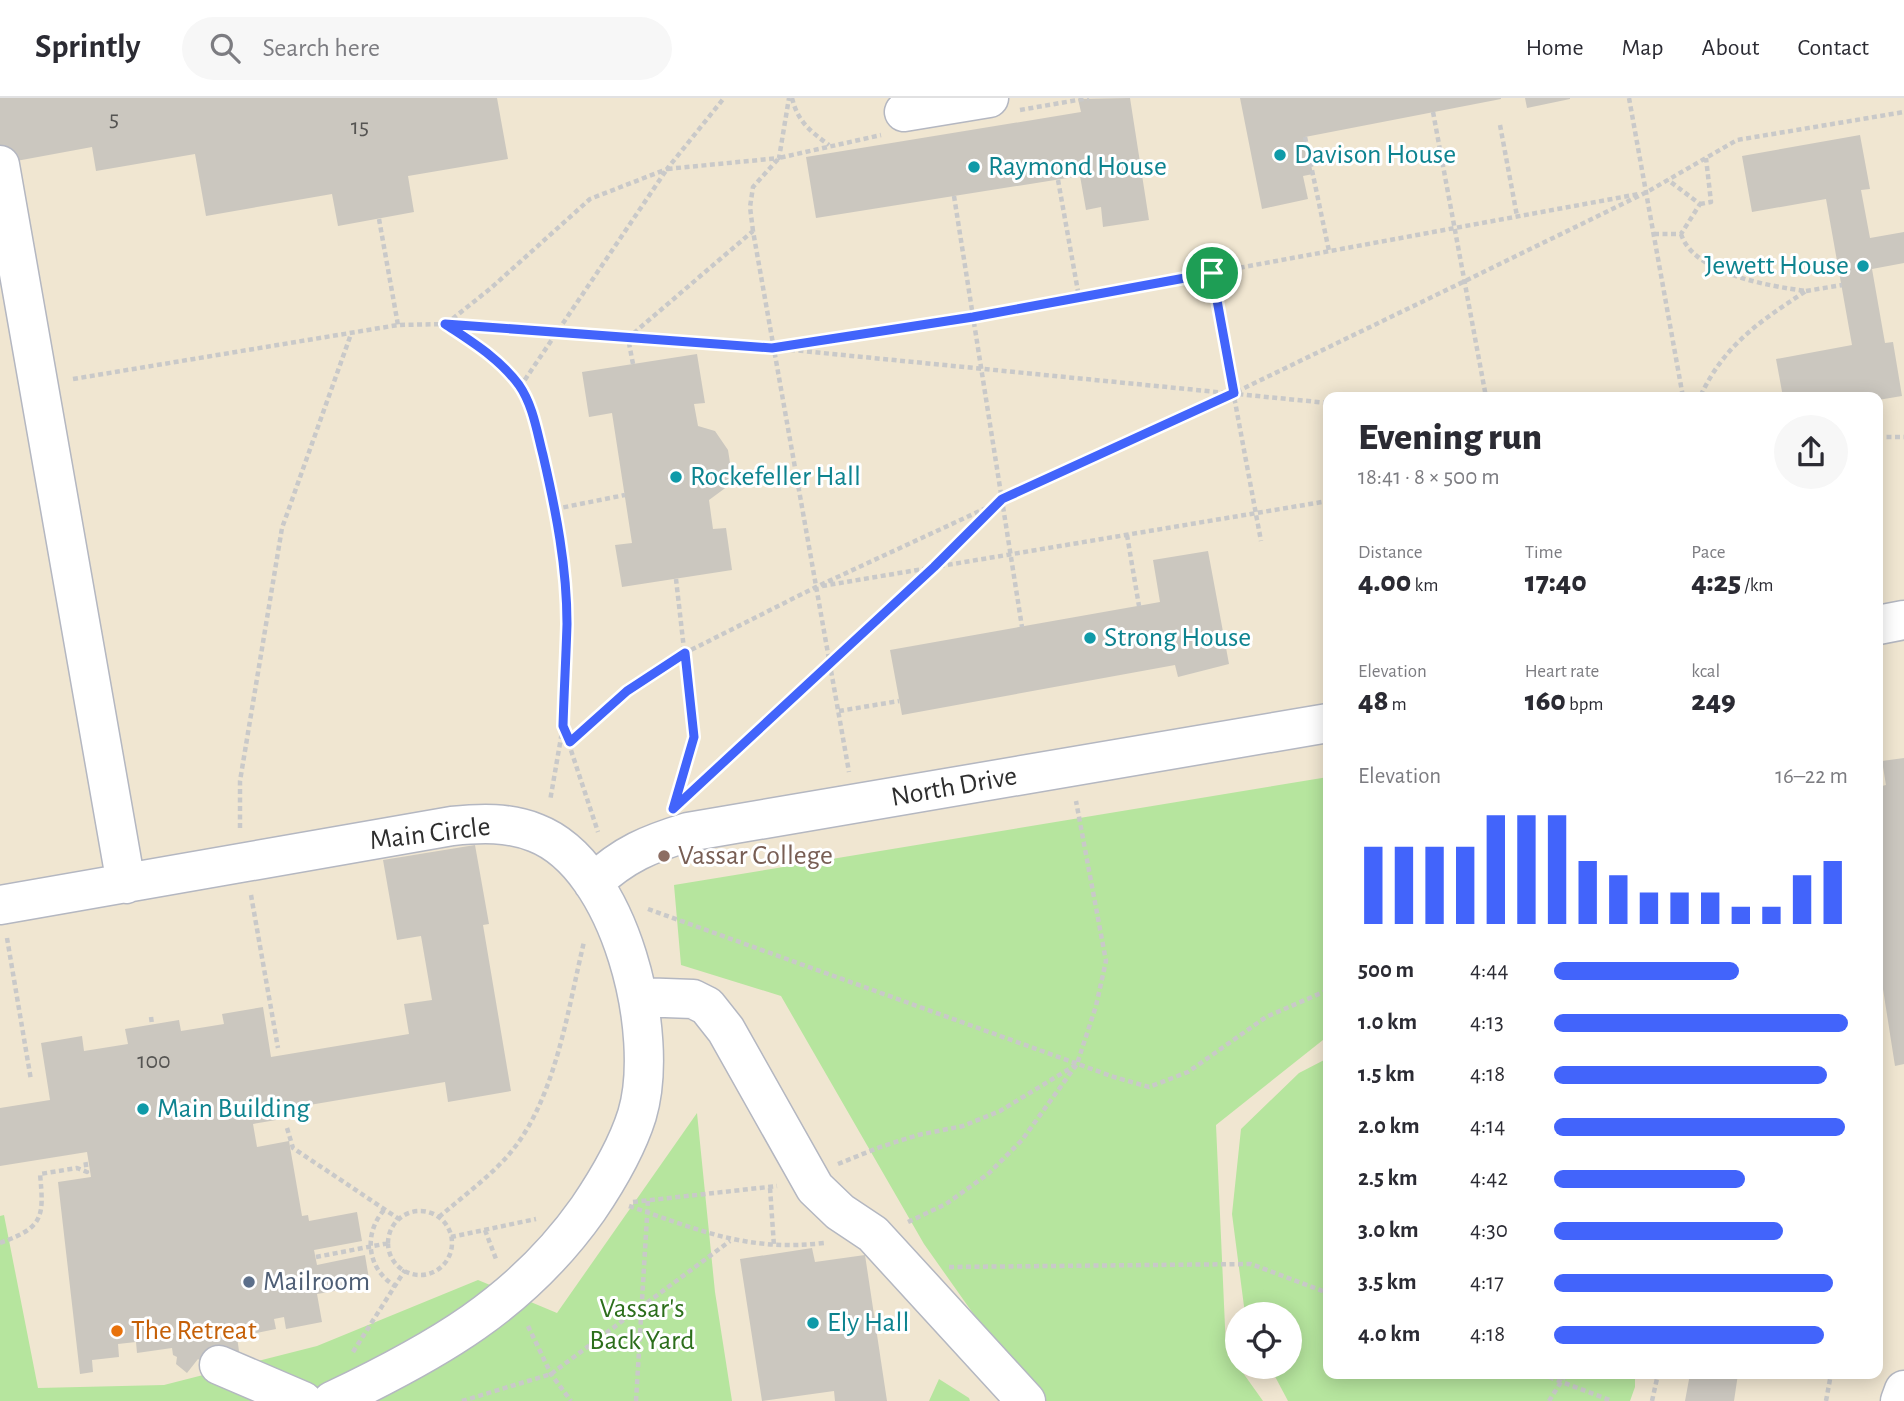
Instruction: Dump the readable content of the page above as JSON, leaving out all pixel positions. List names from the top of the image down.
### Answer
{
  "streets": {
    "lane": ["North Drive", "Main Circle"]
  },
  "crossings": [
    ["North Drive", "Main Circle"]
  ],
  "parks": ["Vassar's Back Yard"],
  "places": [
    "Davison House",
    "Raymond House",
    "Jewett House",
    "Rockefeller Hall",
    "Strong House",
    "Vassar College",
    "Main Building",
    "Mailroom",
    "Ely Hall",
    "The Retreat"
  ],
  "house_numbers": ["5", "15", "100"],
  "page": {
    "header": "Sprintly",
    "search": "Search here",
    "nav": [
      "Home",
      "Map",
      "About",
      "Contact"
    ],
    "heading": ["Evening run", "18:41 · 8 × 500 m"],
    "stats": [
      ["Distance", "4.00 km"],
      ["Time", "17:40"],
      ["Pace", "4:25 /km"],
      ["Elevation", "48 m"],
      ["Heart rate", "160 bpm"],
      ["kcal", "249"]
    ],
    "chart": ["Elevation", "16–22 m"],
    "list": [
      {
        "name": "500 m",
        "note": "4:44"
      },
      {
        "name": "1.0 km",
        "note": "4:13"
      },
      {
        "name": "1.5 km",
        "note": "4:18"
      },
      {
        "name": "2.0 km",
        "note": "4:14"
      },
      {
        "name": "2.5 km",
        "note": "4:42"
      },
      {
        "name": "3.0 km",
        "note": "4:30"
      },
      {
        "name": "3.5 km",
        "note": "4:17"
      },
      {
        "name": "4.0 km",
        "note": "4:18"
      }
    ]
  }
}
